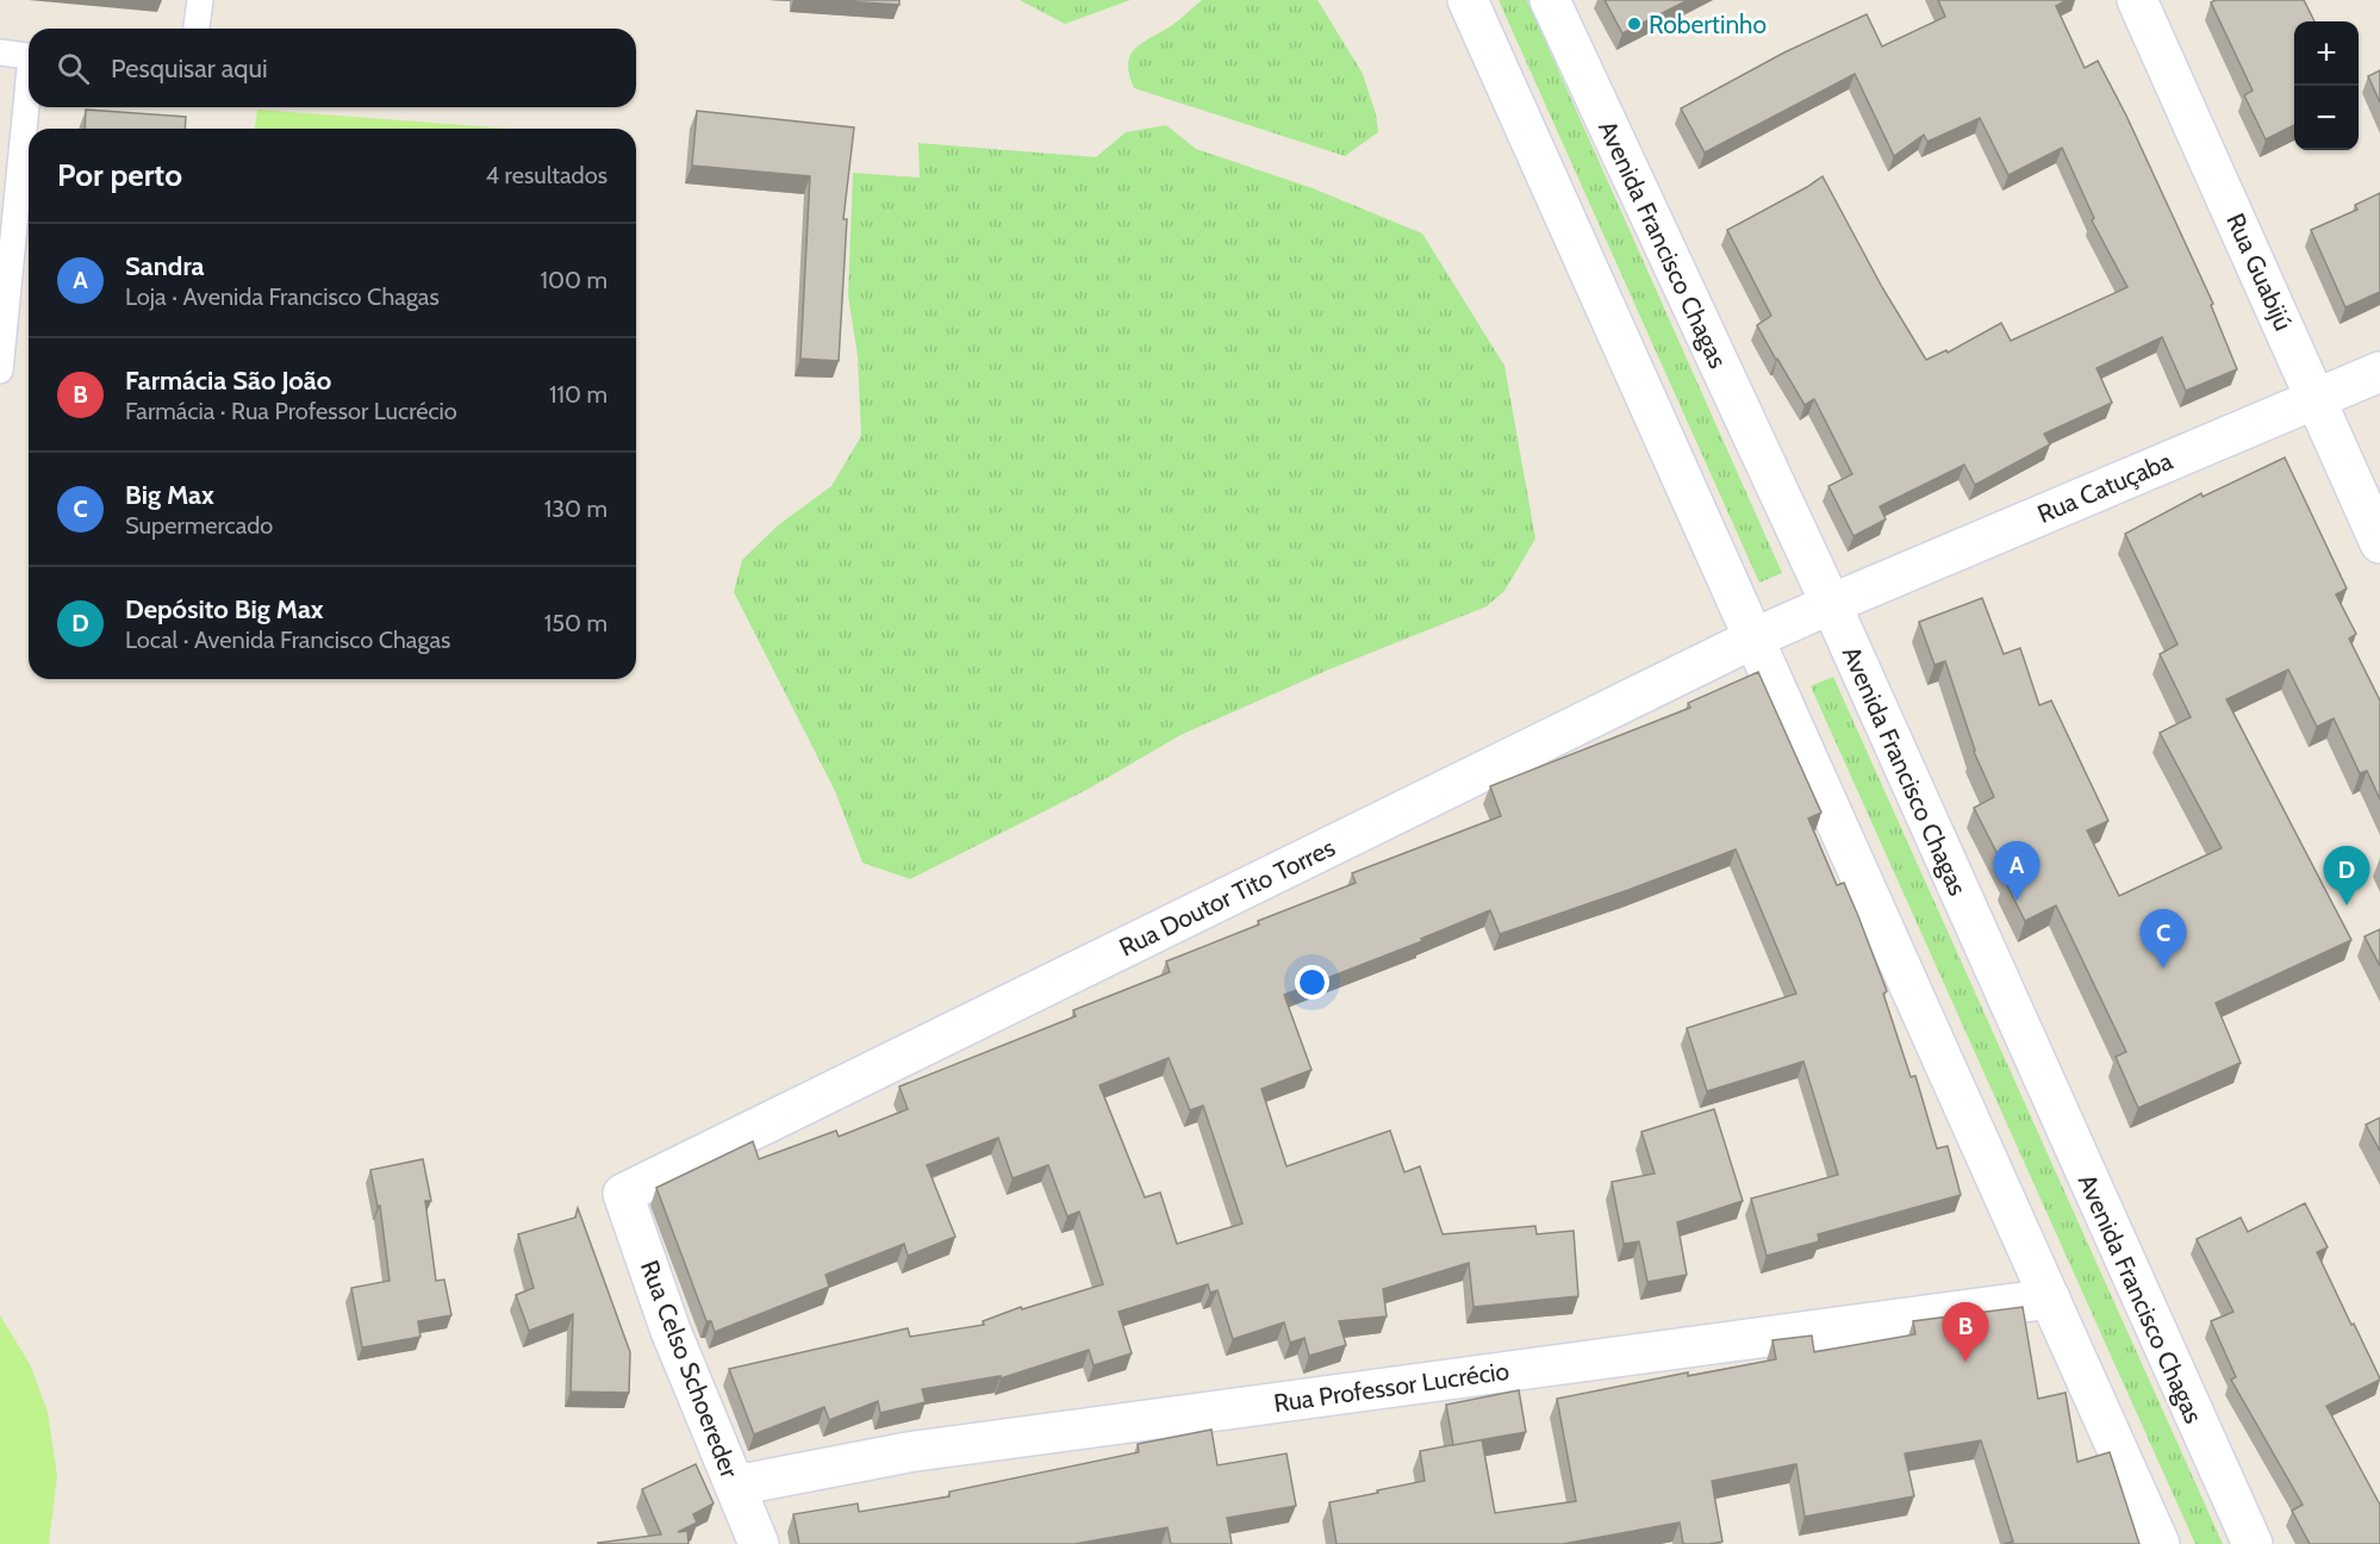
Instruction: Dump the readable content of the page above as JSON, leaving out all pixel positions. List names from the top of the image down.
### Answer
{
  "streets": {
    "street": [
      "Avenida Francisco Chagas",
      "Rua Guabijú",
      "Rua Catuçaba",
      "Rua Doutor Tito Torres",
      "Rua Celso Schoereder",
      "Rua Professor Lucrécio"
    ]
  },
  "crossings": [
    ["Avenida Francisco Chagas", "Rua Catuçaba"],
    ["Avenida Francisco Chagas", "Rua Doutor Tito Torres"],
    ["Rua Guabijú", "Rua Catuçaba"],
    ["Rua Catuçaba", "Rua Doutor Tito Torres"],
    ["Rua Doutor Tito Torres", "Rua Celso Schoereder"],
    ["Rua Celso Schoereder", "Rua Professor Lucrécio"]
  ],
  "places": ["Robertinho"],
  "page": {
    "map_buttons": ["+", "−"],
    "search": "Pesquisar aqui",
    "heading": ["Por perto", "4 resultados"],
    "list": [
      {
        "mark": "A",
        "name": "Sandra",
        "note": "Loja · Avenida Francisco Chagas",
        "value": "100 m"
      },
      {
        "mark": "B",
        "name": "Farmácia São João",
        "note": "Farmácia · Rua Professor Lucrécio",
        "value": "110 m"
      },
      {
        "mark": "C",
        "name": "Big Max",
        "note": "Supermercado",
        "value": "130 m"
      },
      {
        "mark": "D",
        "name": "Depósito Big Max",
        "note": "Local · Avenida Francisco Chagas",
        "value": "150 m"
      }
    ],
    "pins": [
      "A",
      "D",
      "C",
      "B"
    ]
  }
}
